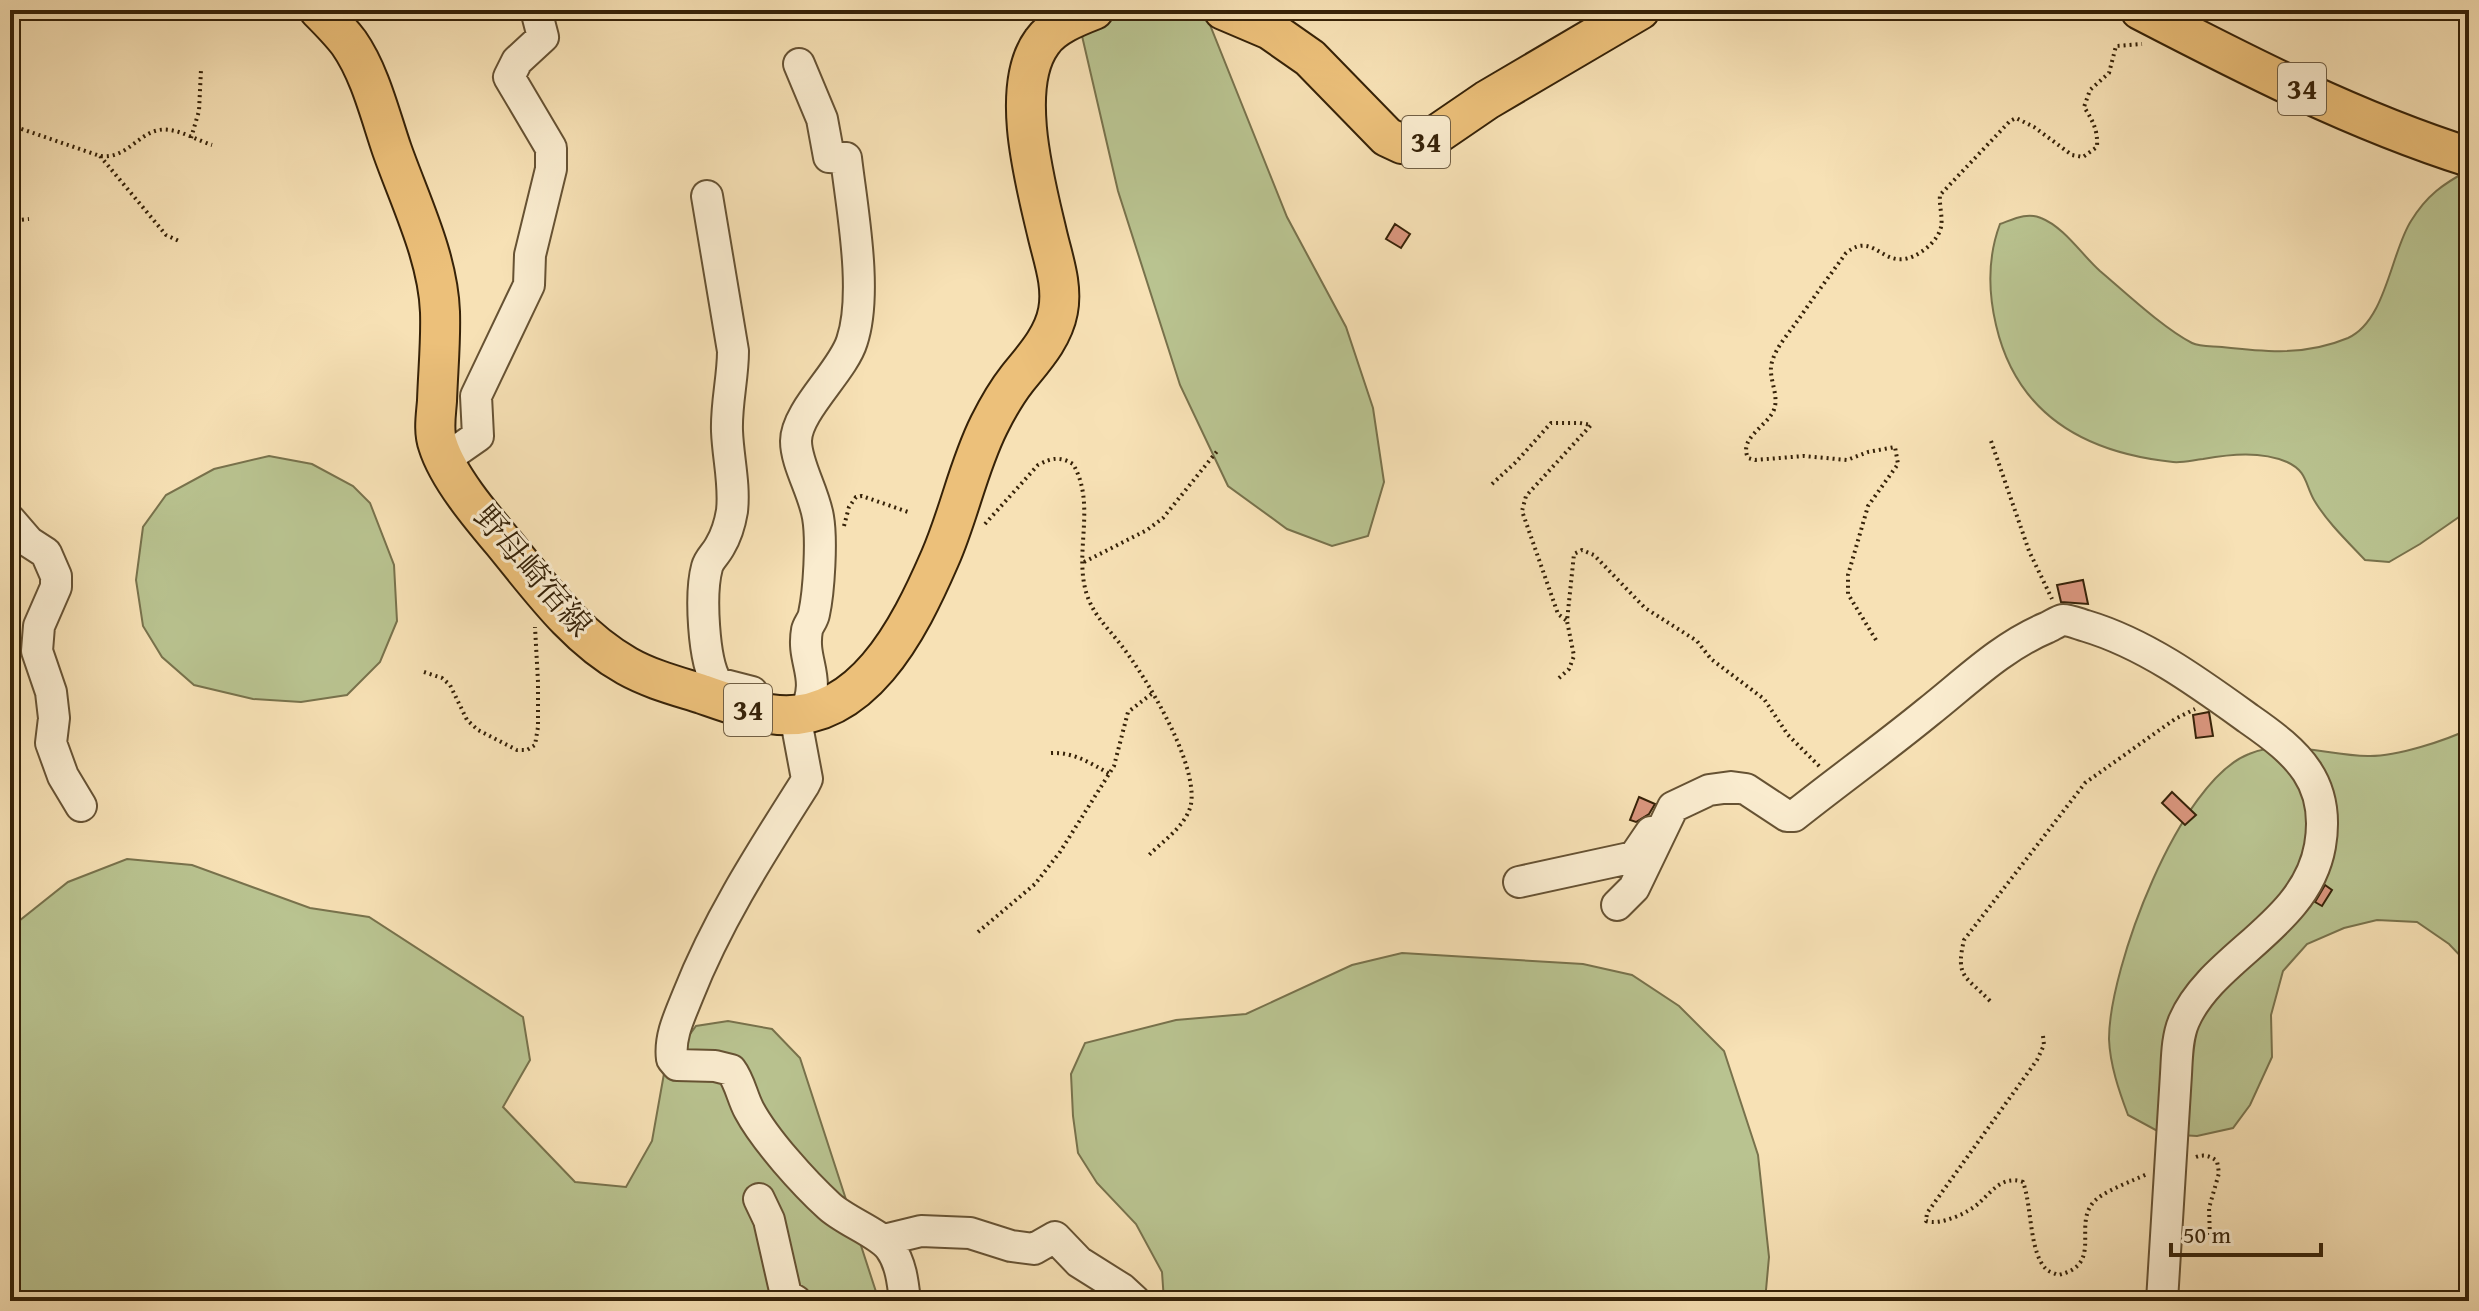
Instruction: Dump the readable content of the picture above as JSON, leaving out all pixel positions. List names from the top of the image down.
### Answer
{
  "streets": {
    "main road": ["34", "野母崎宿線"]
  },
  "crossings": [
    ["34", "野母崎宿線"]
  ],
  "scale_bar": "50 m"
}
